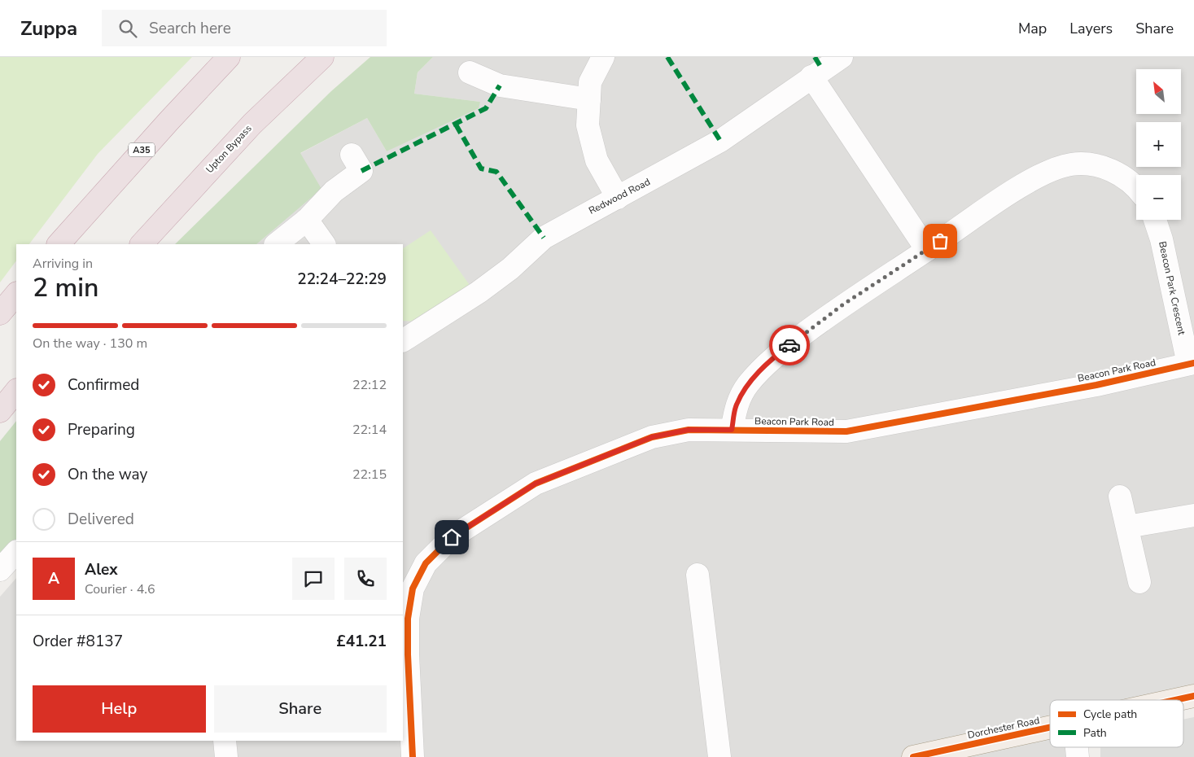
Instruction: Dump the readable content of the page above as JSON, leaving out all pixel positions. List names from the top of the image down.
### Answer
{
  "streets": {
    "highway": ["Upton Bypass", "A35"],
    "main road": ["Dorchester Road"],
    "street": ["Redwood Road", "Beacon Park Crescent", "Beacon Park Road"]
  },
  "crossings": [
    ["Beacon Park Crescent", "Beacon Park Road"]
  ],
  "legend": ["Cycle path", "Path"],
  "north": "top left",
  "page": {
    "header": "Zuppa",
    "search": "Search here",
    "nav": ["Map", "Layers", "Share"],
    "map_buttons": ["+", "−"],
    "heading": ["2 min", "Arriving in", "22:24–22:29"],
    "panel": [
      "Alex",
      "Courier · 4.6",
      "Order #8137",
      "£41.21"
    ],
    "bar": "On the way · 130 m",
    "list": [
      ["Confirmed", "22:12"],
      ["Preparing", "22:14"],
      ["On the way", "22:15"],
      "Delivered"
    ],
    "round": "A",
    "buttons": ["Help", "Share"]
  }
}
